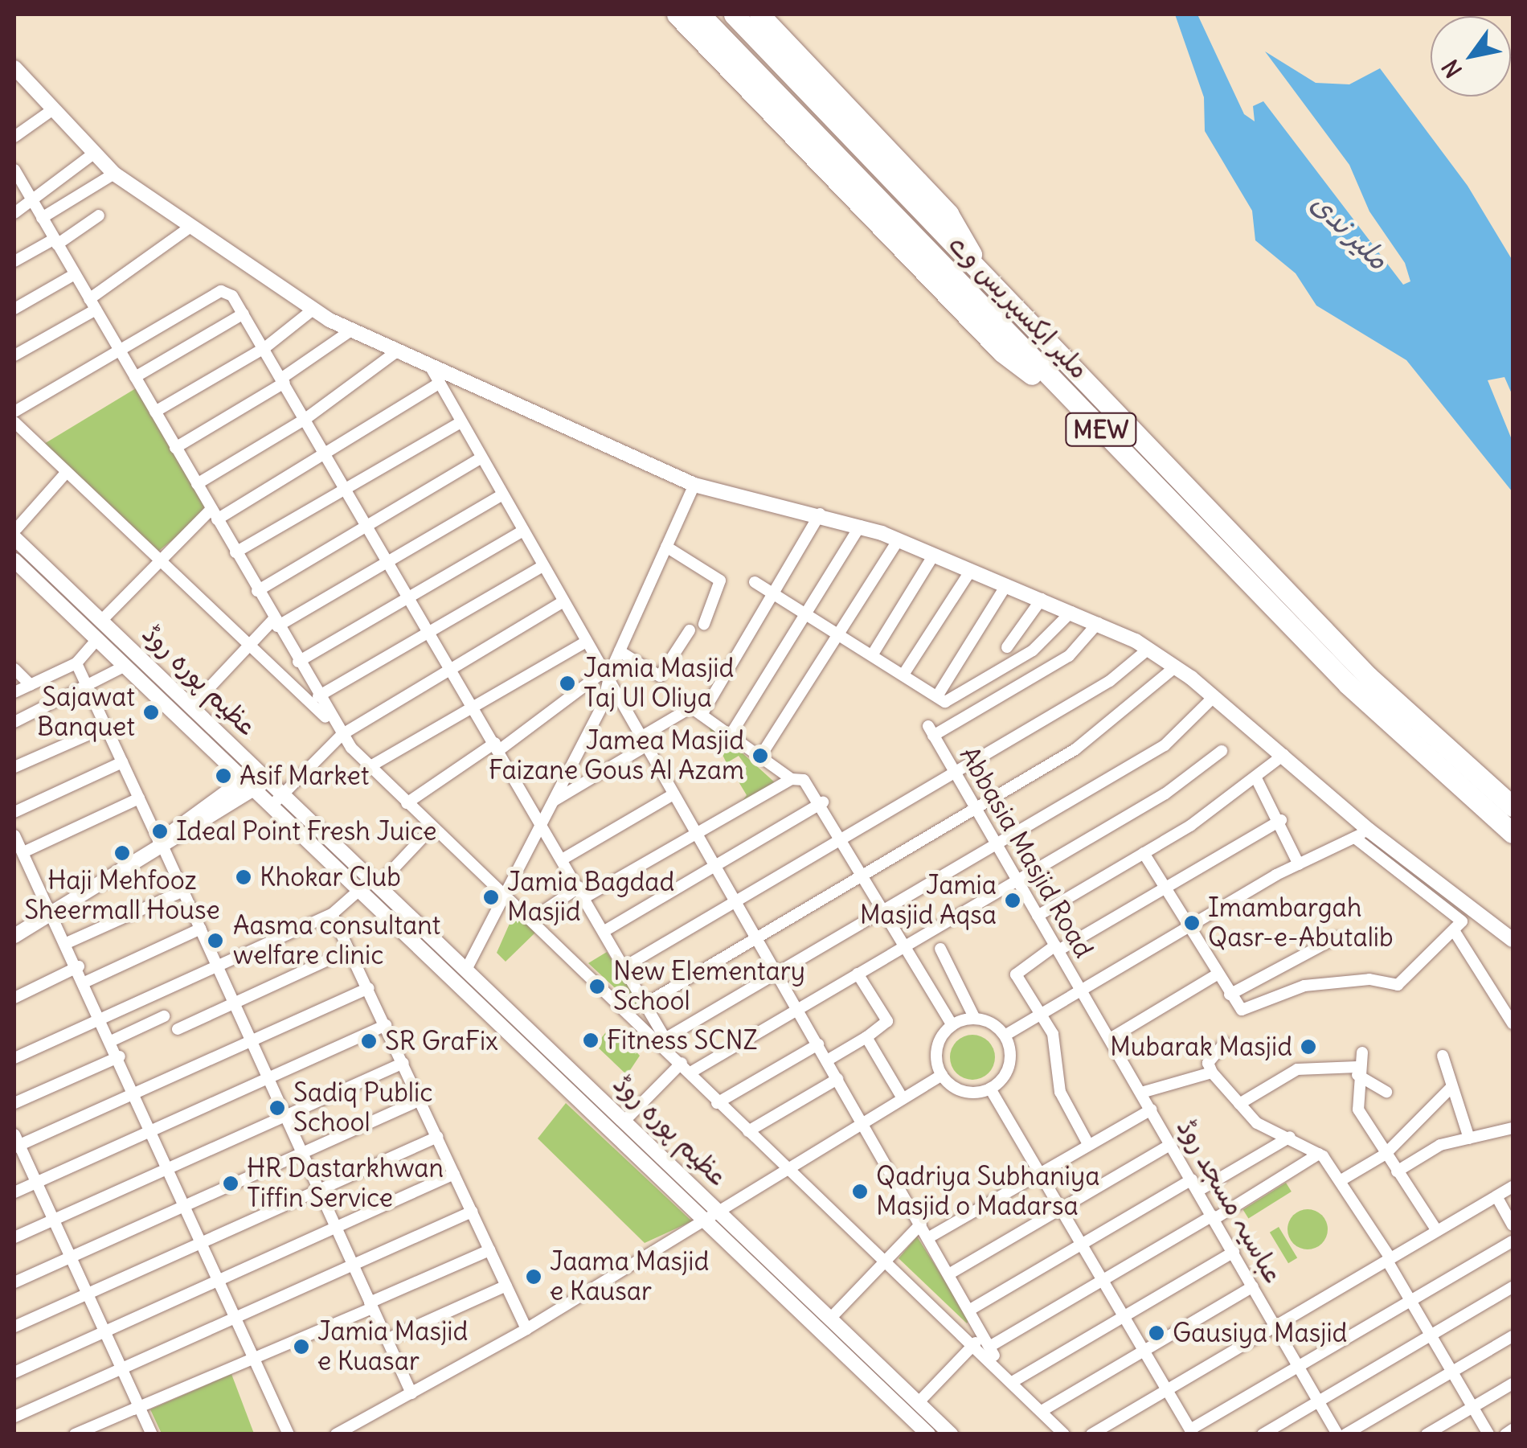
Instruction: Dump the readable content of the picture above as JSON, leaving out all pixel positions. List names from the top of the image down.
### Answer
{
  "streets": {
    "highway": ["ملیر ایکسپریس وے", "MEW"],
    "main road": ["عظیم پورہ روڈ"],
    "street": ["Abbasia Masjid Road", "عباسیہ مسجد روڈ"]
  },
  "crossings": [
    ["Abbasia Masjid Road", "عباسیہ مسجد روڈ"]
  ],
  "water": ["ملیر ندی"],
  "places": [
    "Jamia Masjid Taj Ul Oliya",
    "Sajawat Banquet",
    "Jamea Masjid Faizane Gous Al Azam",
    "Asif Market",
    "Ideal Point Fresh Juice",
    "Haji Mehfooz Sheermall House",
    "Khokar Club",
    "Jamia Bagdad Masjid",
    "Jamia Masjid Aqsa",
    "Imambargah Qasr-e-Abutalib",
    "Aasma consultant welfare clinic",
    "New Elementary School",
    "Fitness SCNZ",
    "SR GraFix",
    "Mubarak Masjid",
    "Sadiq Public School",
    "HR Dastarkhwan Tiffin Service",
    "Qadriya Subhaniya Masjid o Madarsa",
    "Jaama Masjid e Kausar",
    "Gausiya Masjid",
    "Jamia Masjid e Kuasar"
  ],
  "north": "bottom left"
}
